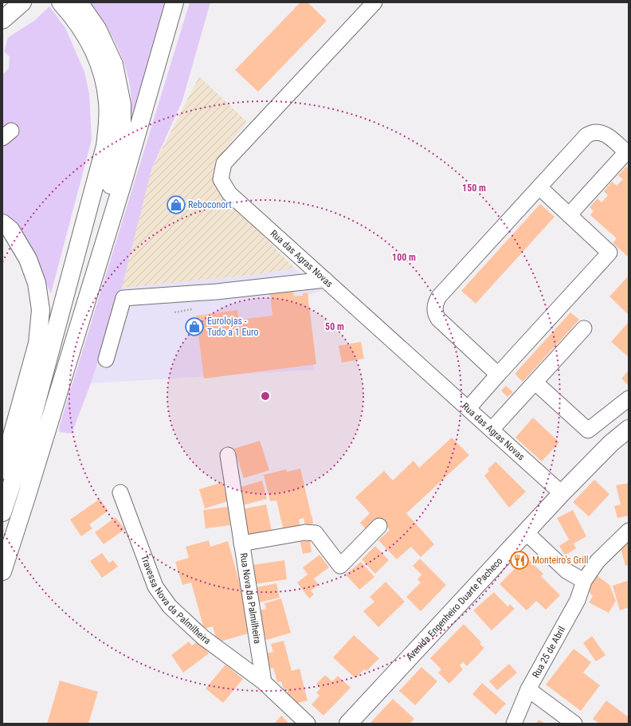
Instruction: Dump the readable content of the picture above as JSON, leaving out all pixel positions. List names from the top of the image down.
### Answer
{
  "streets": {
    "main road": ["Avenida Engenheiro Duarte Pacheco"],
    "street": [
      "Rua das Agras Novas",
      "Travessa Nova da Palmilheira",
      "Rua Nova da Palmilheira",
      "Rua 25 de Abril"
    ]
  },
  "crossings": [
    ["Rua das Agras Novas", "Avenida Engenheiro Duarte Pacheco"],
    ["Travessa Nova da Palmilheira", "Rua Nova da Palmilheira"]
  ],
  "places": {
    "shop": ["Reboconort", "Eurolojas - Tudo a 1 Euro"],
    "restaurant": ["Monteiro's Grill"]
  },
  "rings": ["150 m", "100 m", "50 m"]
}
